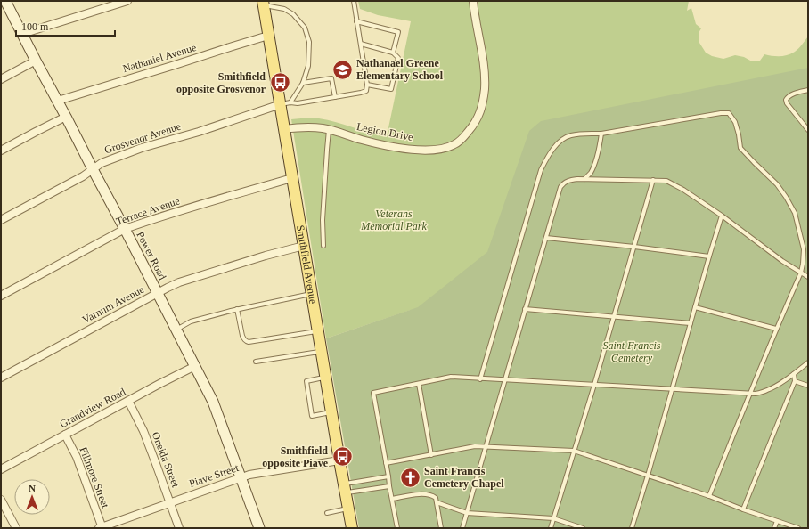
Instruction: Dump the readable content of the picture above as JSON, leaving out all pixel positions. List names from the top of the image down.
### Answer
{
  "streets": {
    "main road": ["Power Road", "Smithfield Avenue"],
    "street": [
      "Nathaniel Avenue",
      "Legion Drive",
      "Grosvenor Avenue",
      "Terrace Avenue",
      "Varnum Avenue",
      "Grandview Road",
      "Oneida Street",
      "Piave Street",
      "Fillmore Street"
    ]
  },
  "crossings": [
    ["Nathaniel Avenue", "Power Road"],
    ["Nathaniel Avenue", "Smithfield Avenue"],
    ["Legion Drive", "Smithfield Avenue"],
    ["Grosvenor Avenue", "Power Road"],
    ["Grosvenor Avenue", "Smithfield Avenue"],
    ["Terrace Avenue", "Power Road"],
    ["Terrace Avenue", "Smithfield Avenue"],
    ["Power Road", "Varnum Avenue"],
    ["Power Road", "Grandview Road"],
    ["Power Road", "Piave Street"],
    ["Smithfield Avenue", "Varnum Avenue"],
    ["Smithfield Avenue", "Piave Street"],
    ["Grandview Road", "Oneida Street"],
    ["Grandview Road", "Fillmore Street"],
    ["Oneida Street", "Piave Street"],
    ["Piave Street", "Fillmore Street"]
  ],
  "parks": ["Veterans Memorial Park", "Saint Francis Cemetery"],
  "places": {
    "school or university": ["Nathanael Greene Elementary School"],
    "bus stop": ["Smithfield opposite Grosvenor", "Smithfield opposite Piave"],
    "church": ["Saint Francis Cemetery Chapel"]
  },
  "scale_bar": "100 m",
  "north": "top"
}
